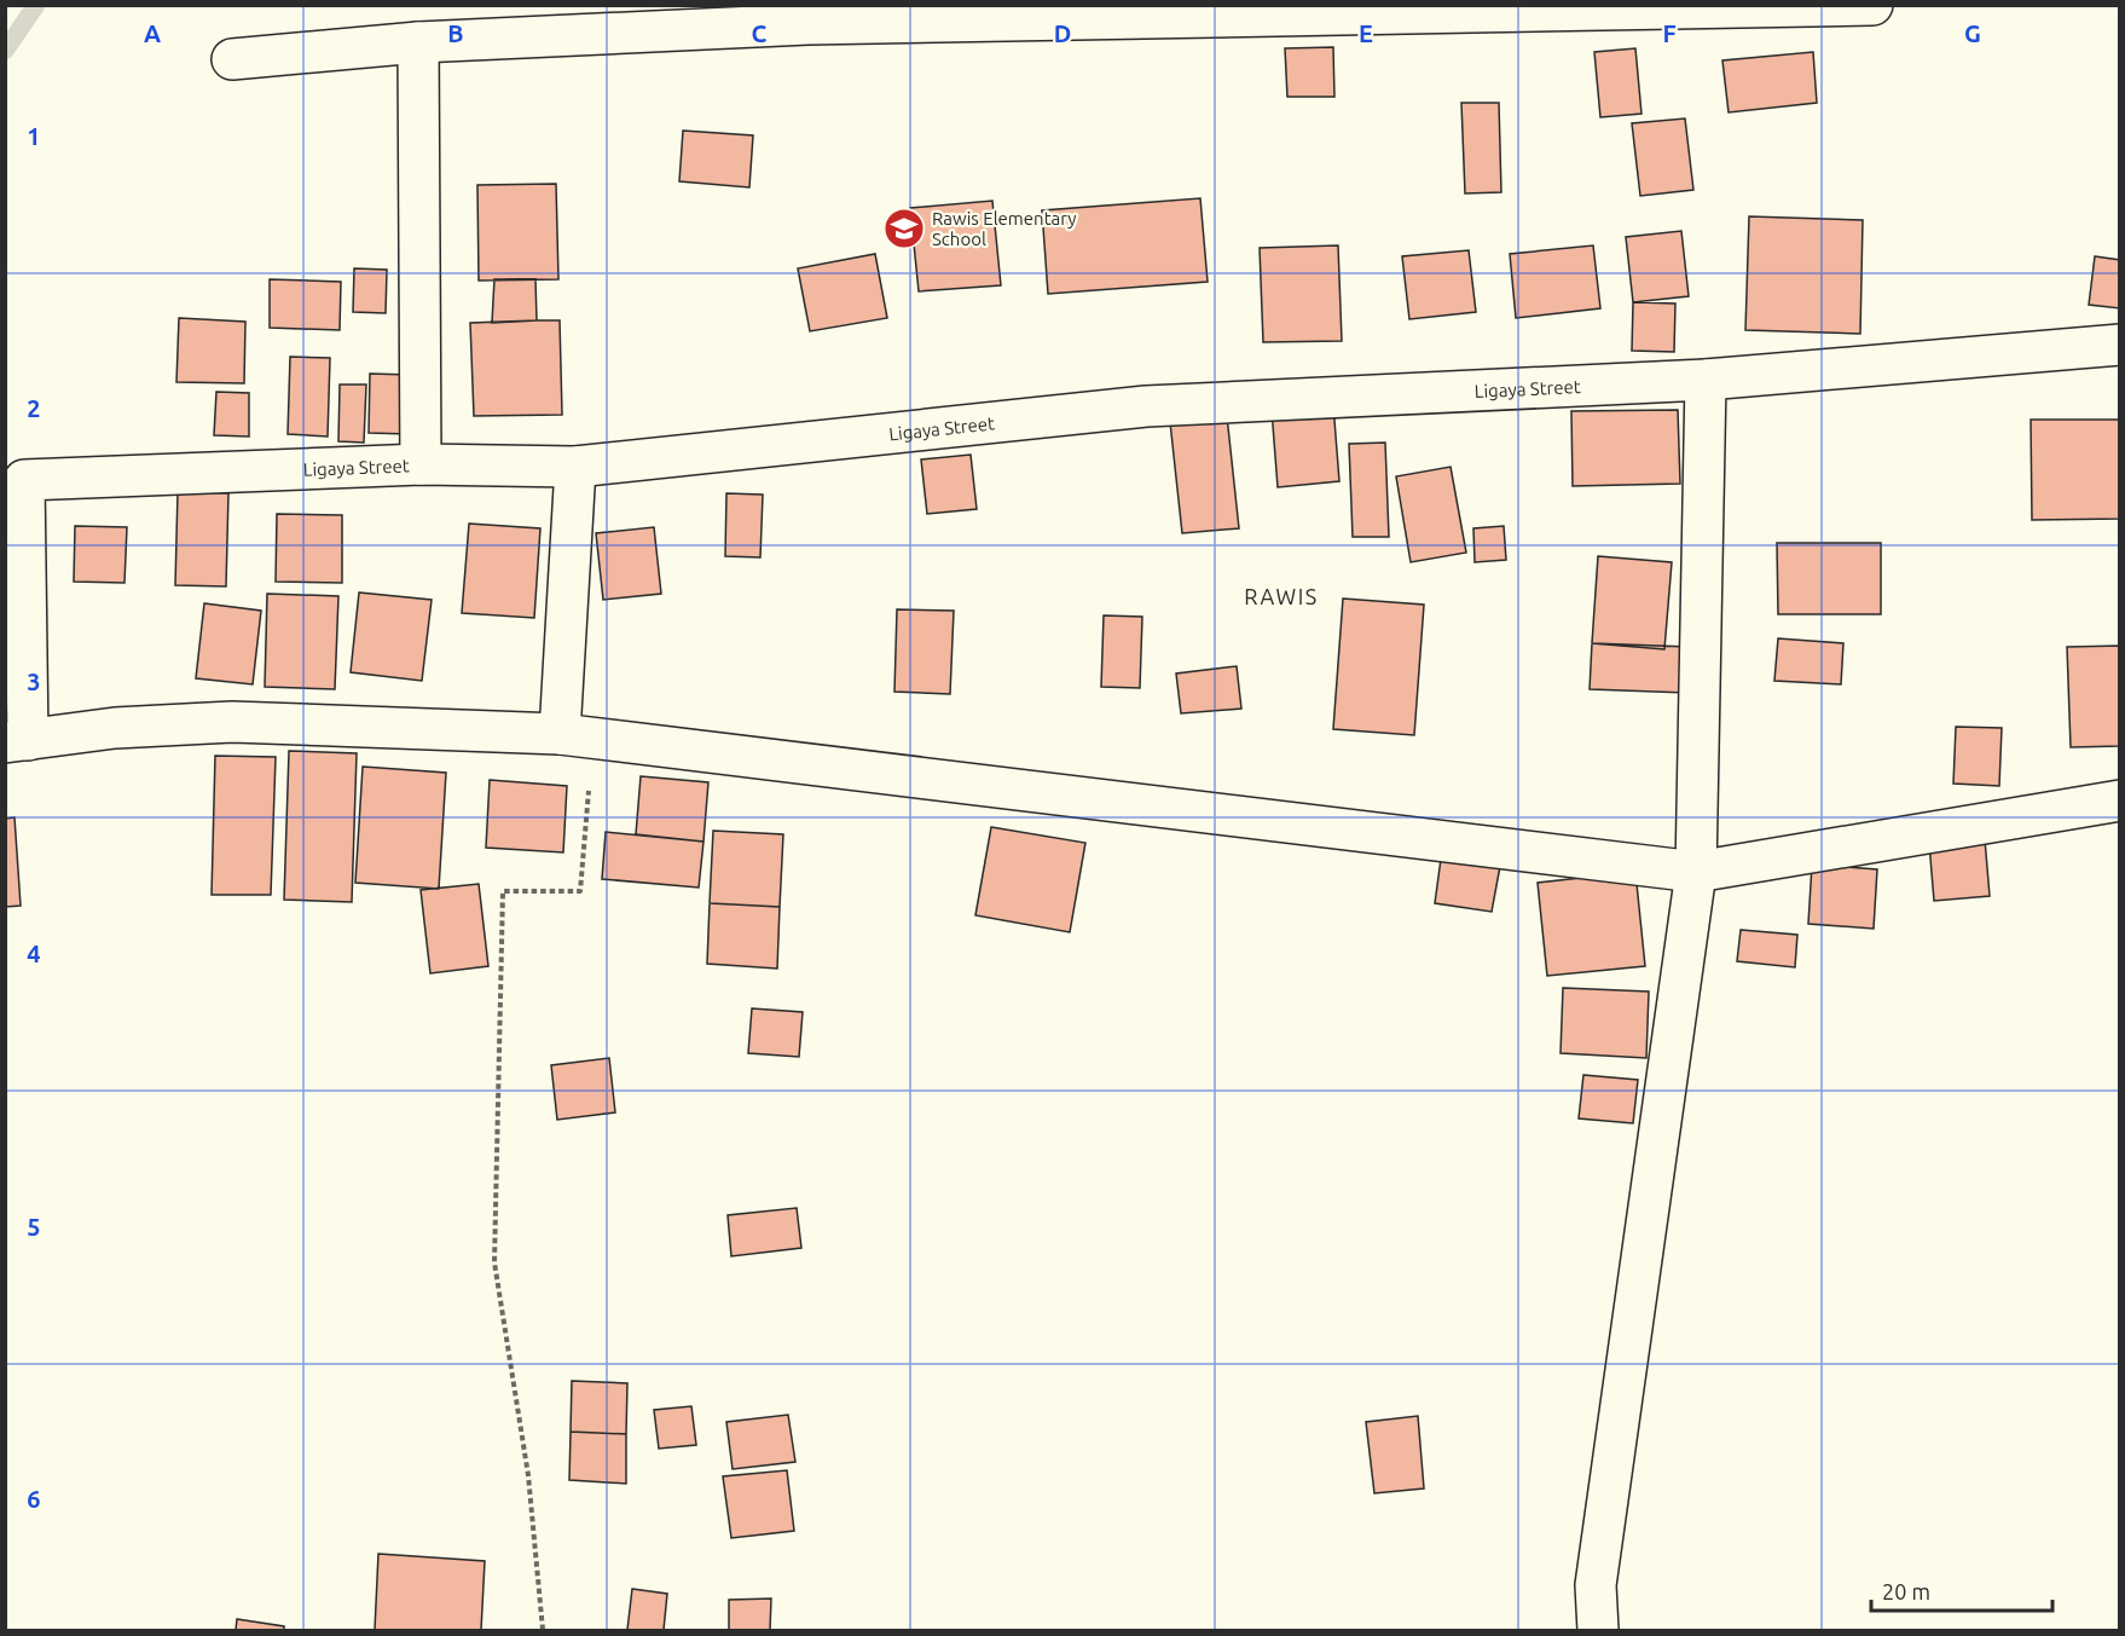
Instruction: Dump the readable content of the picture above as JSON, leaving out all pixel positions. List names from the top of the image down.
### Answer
{
  "streets": {
    "street": ["Ligaya Street"]
  },
  "districts": ["RAWIS"],
  "places": {
    "school or university": ["Rawis Elementary School"]
  },
  "scale_bar": "20 m",
  "grid": {
    "columns": [
      "A",
      "B",
      "C",
      "D",
      "E",
      "F",
      "G"
    ],
    "rows": [
      "1",
      "2",
      "3",
      "4",
      "5",
      "6"
    ]
  }
}
